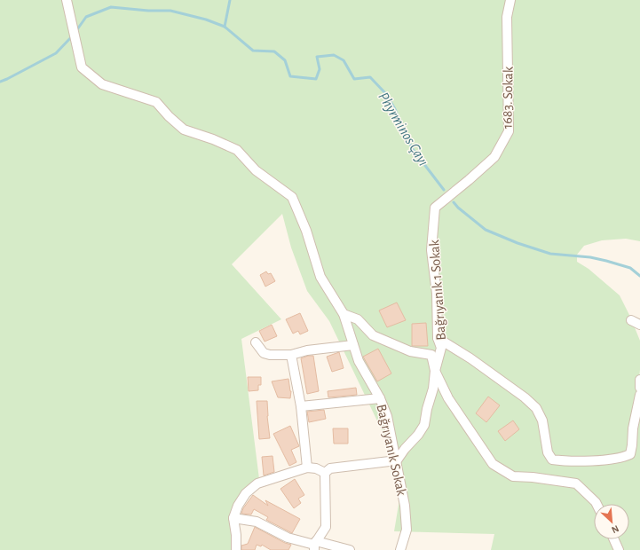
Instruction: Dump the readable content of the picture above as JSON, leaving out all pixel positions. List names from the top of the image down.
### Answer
{
  "streets": {
    "street": ["1683. Sokak", "Bağrıyanık 1 Sokak", "Bağrıyanık Sokak"]
  },
  "crossings": [
    ["1683. Sokak", "Bağrıyanık 1 Sokak"],
    ["Bağrıyanık 1 Sokak", "Bağrıyanık Sokak"]
  ],
  "water": ["Phyrminos Çayı"],
  "north": "bottom right"
}
